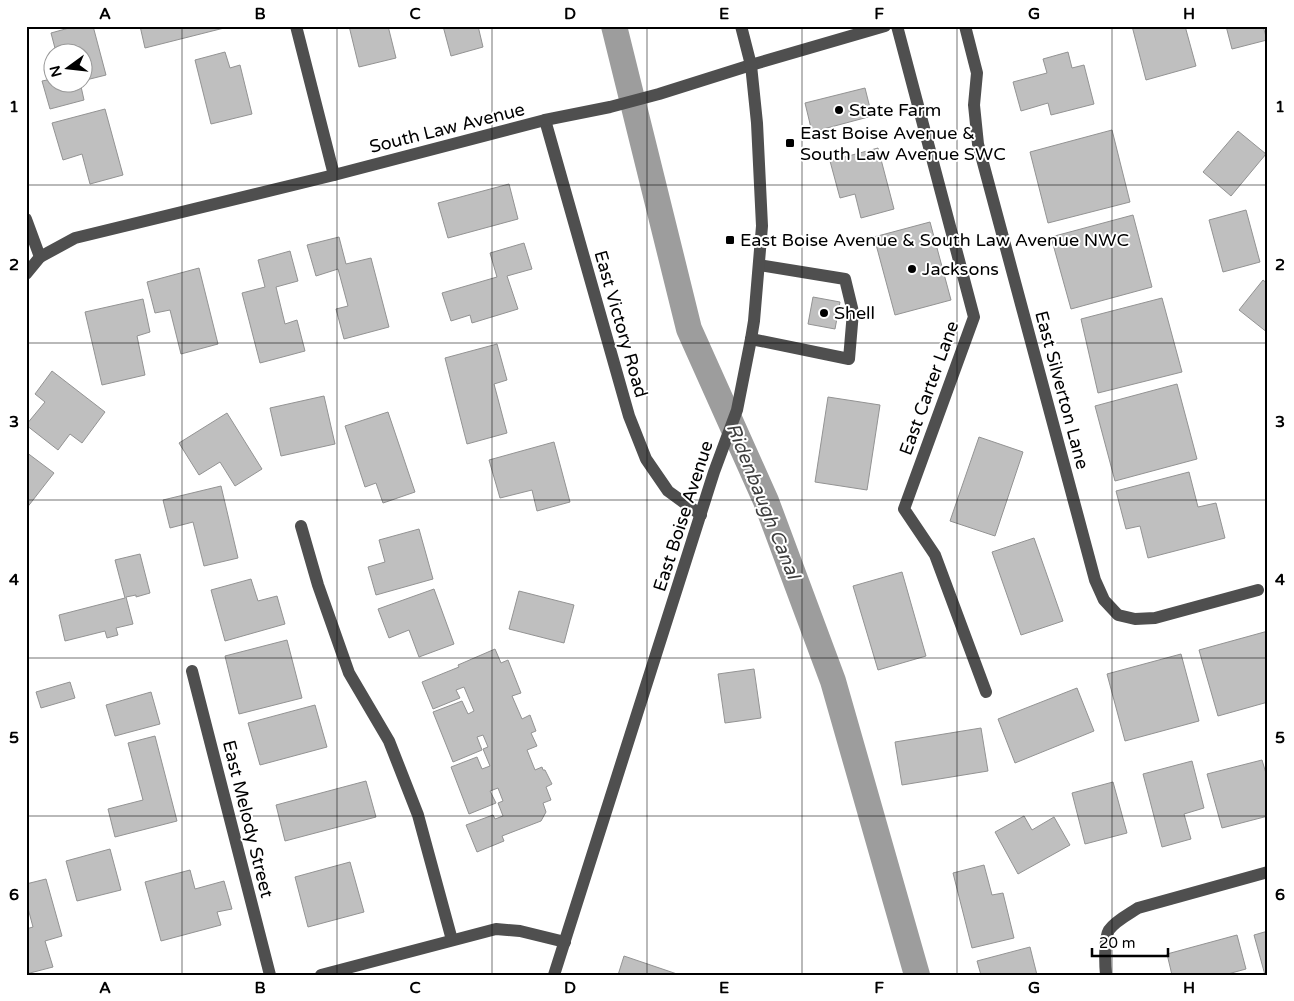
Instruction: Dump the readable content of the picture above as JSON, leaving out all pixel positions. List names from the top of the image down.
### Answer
{
  "streets": {
    "street": [
      "South Law Avenue",
      "East Victory Road",
      "East Carter Lane",
      "East Silverton Lane",
      "East Boise Avenue",
      "East Melody Street"
    ]
  },
  "crossings": [
    ["South Law Avenue", "East Victory Road"],
    ["South Law Avenue", "East Boise Avenue"],
    ["East Victory Road", "East Boise Avenue"]
  ],
  "water": ["Ridenbaugh Canal"],
  "places": {
    "other": ["State Farm", "Jacksons", "Shell"],
    "transit": ["East Boise Avenue & South Law Avenue SWC", "East Boise Avenue & South Law Avenue NWC"]
  },
  "scale_bar": "20 m",
  "north": "left",
  "grid": {
    "columns": [
      "A",
      "B",
      "C",
      "D",
      "E",
      "F",
      "G",
      "H"
    ],
    "rows": [
      "1",
      "2",
      "3",
      "4",
      "5",
      "6"
    ]
  }
}
